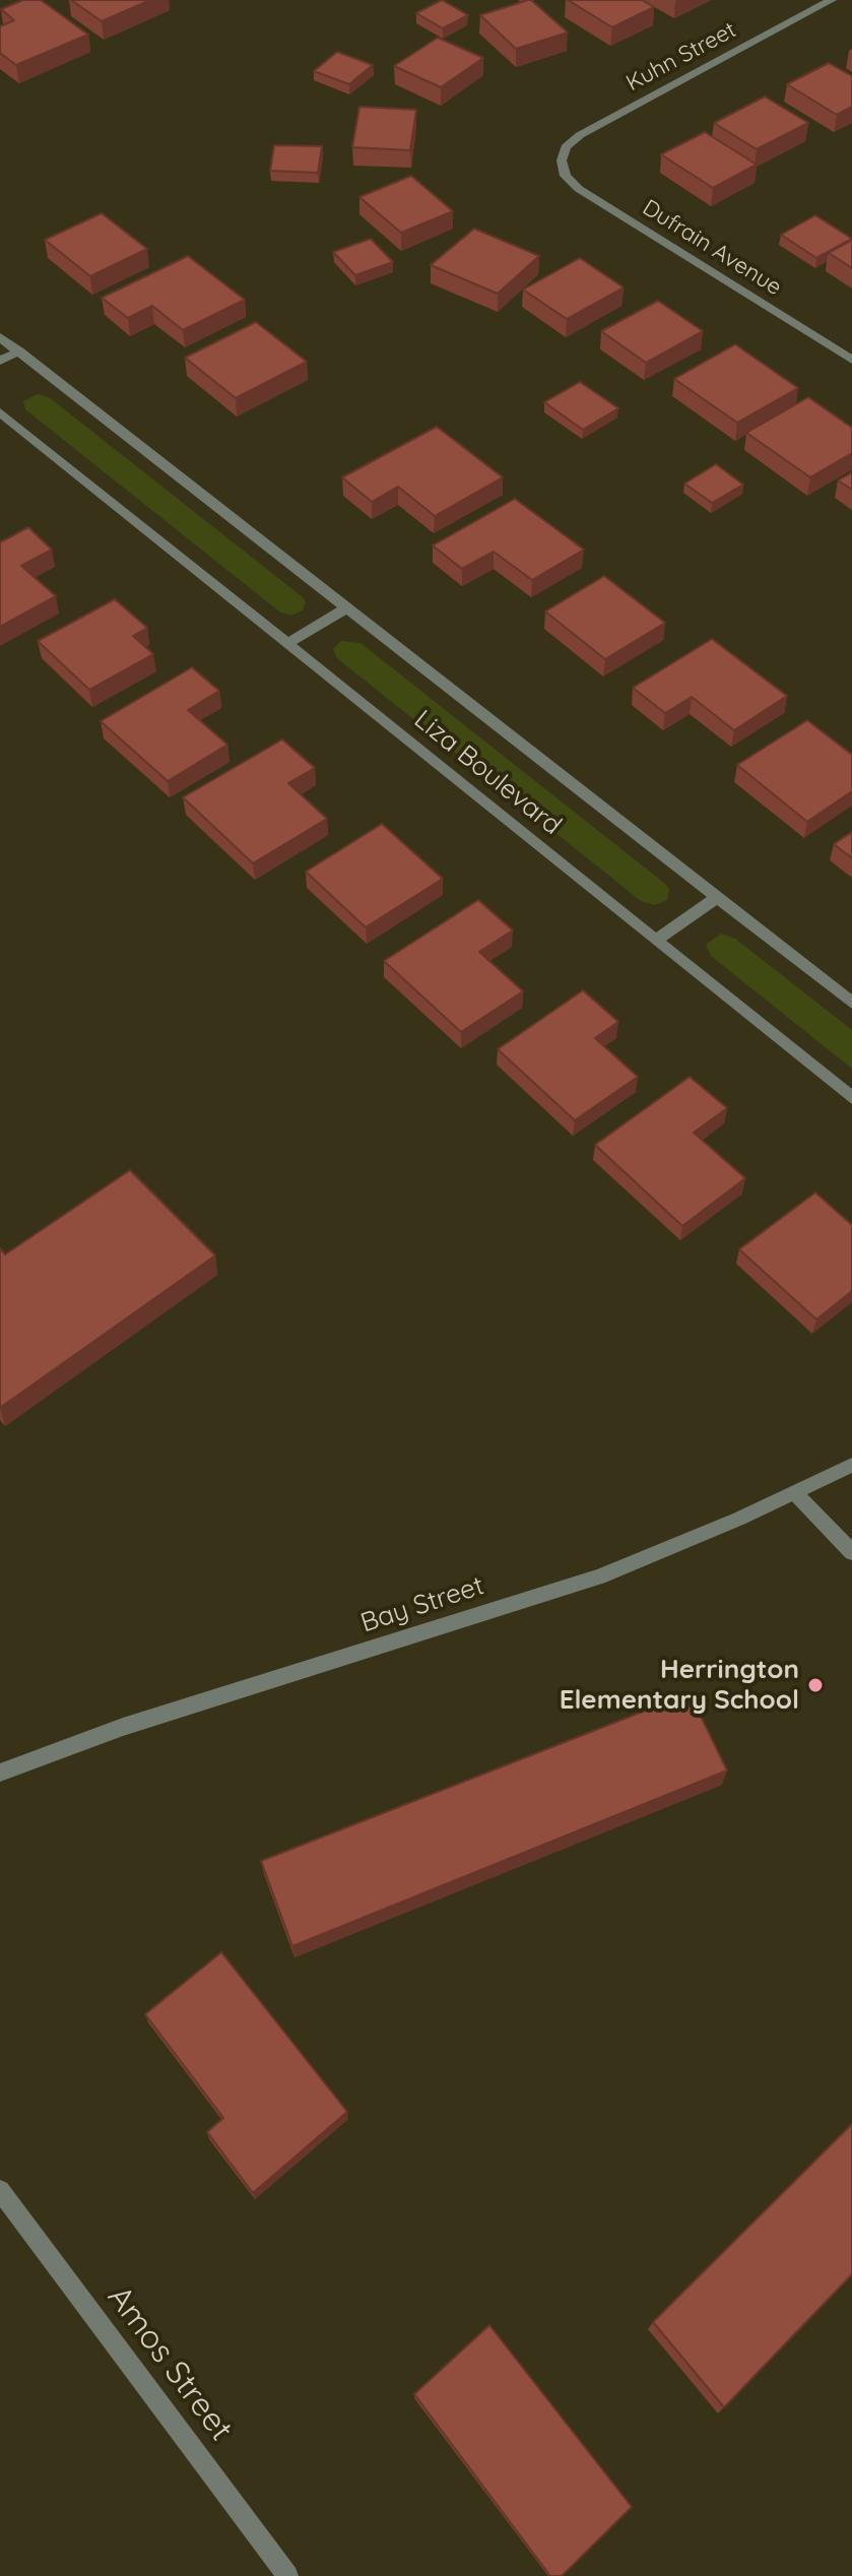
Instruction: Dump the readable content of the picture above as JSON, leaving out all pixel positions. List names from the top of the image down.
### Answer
{
  "streets": {
    "street": [
      "Kuhn Street",
      "Dufrain Avenue",
      "Liza Boulevard",
      "Bay Street",
      "Amos Street"
    ]
  },
  "crossings": [
    ["Kuhn Street", "Dufrain Avenue"]
  ],
  "places": ["Herrington Elementary School"]
}
